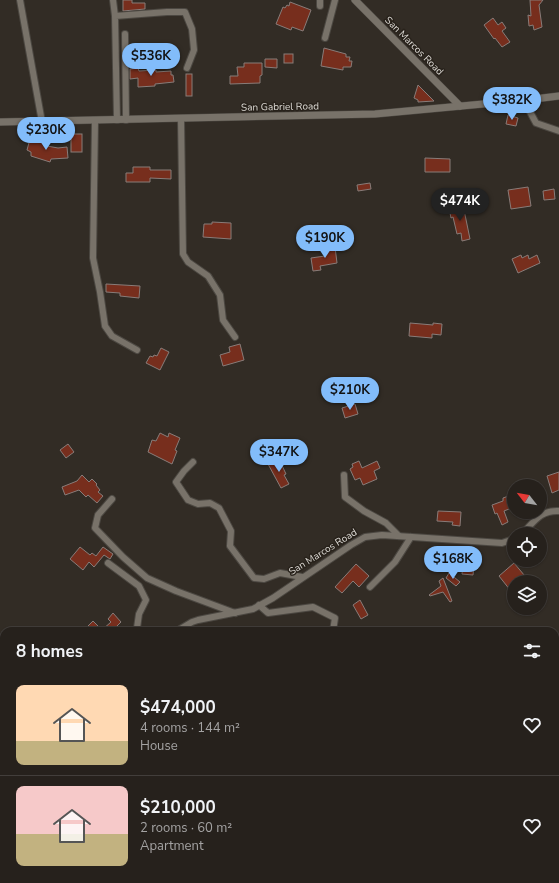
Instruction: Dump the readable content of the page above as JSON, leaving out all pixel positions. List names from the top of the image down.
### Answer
{
  "streets": {
    "street": ["San Marcos Road", "San Gabriel Road"]
  },
  "crossings": [
    ["San Marcos Road", "San Gabriel Road"]
  ],
  "north": "top left",
  "page": {
    "price": [
      "$536K",
      "$382K",
      "$230K",
      "$474K",
      "$190K",
      "$210K",
      "$347K",
      "$168K"
    ],
    "heading": "8 homes",
    "list": [
      {
        "name": "$474,000",
        "note": "4 rooms · 144 m² · House"
      },
      {
        "name": "$210,000",
        "note": "2 rooms · 60 m² · Apartment"
      }
    ]
  }
}
